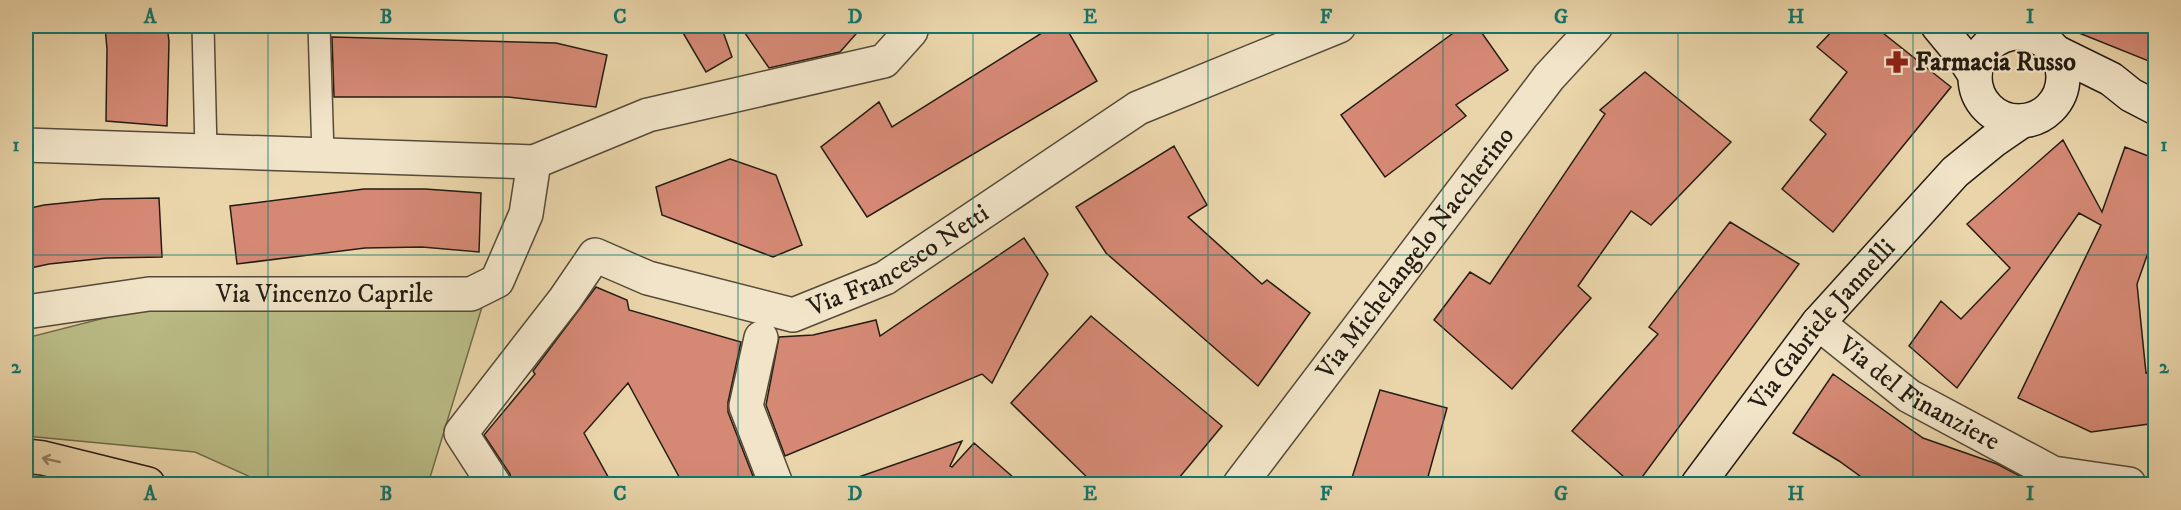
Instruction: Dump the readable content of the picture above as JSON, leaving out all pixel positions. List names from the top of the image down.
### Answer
{
  "streets": {
    "street": [
      "Via Michelangelo Naccherino",
      "Via Francesco Netti",
      "Via Vincenzo Caprile",
      "Via Gabriele Jannelli",
      "Via del Finanziere"
    ]
  },
  "crossings": [
    ["Via Gabriele Jannelli", "Via del Finanziere"]
  ],
  "places": {
    "pharmacy": ["Farmacia Russo"]
  },
  "grid": {
    "columns": [
      "A",
      "B",
      "C",
      "D",
      "E",
      "F",
      "G",
      "H",
      "I"
    ],
    "rows": ["1", "2"]
  }
}
